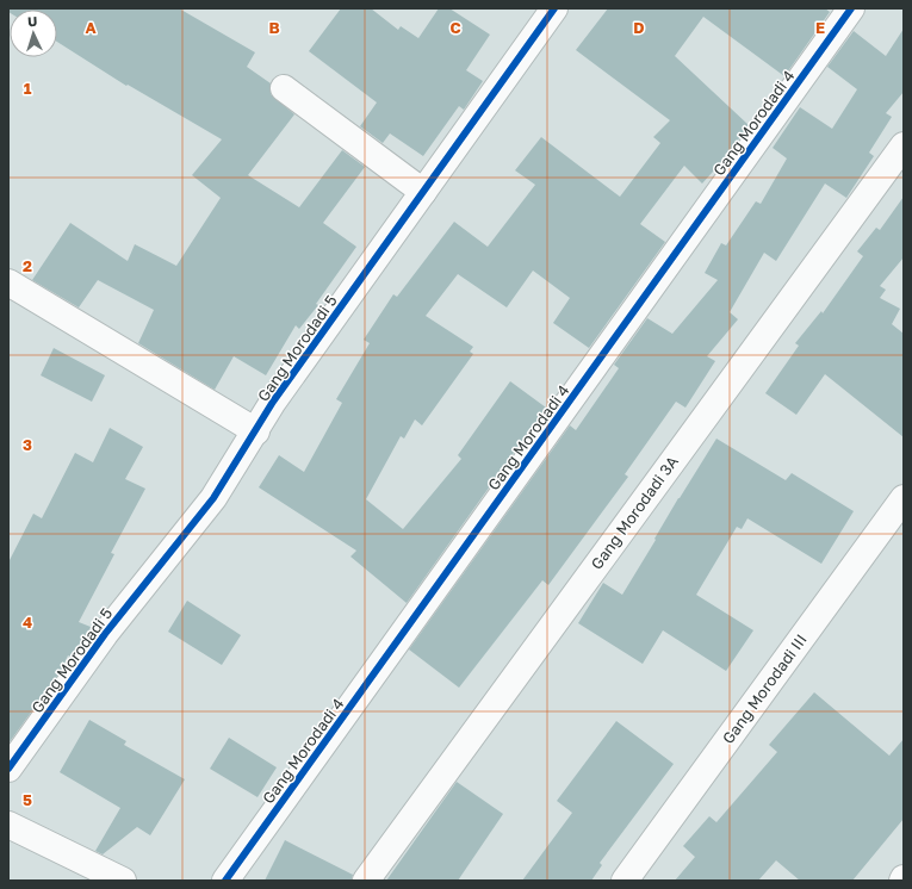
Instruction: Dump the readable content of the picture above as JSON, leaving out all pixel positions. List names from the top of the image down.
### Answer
{
  "streets": {
    "street": [
      "Gang Morodadi 4",
      "Gang Morodadi 5",
      "Gang Morodadi 3A",
      "Gang Morodadi III"
    ]
  },
  "north": "top",
  "grid": {
    "columns": [
      "A",
      "B",
      "C",
      "D",
      "E"
    ],
    "rows": [
      "1",
      "2",
      "3",
      "4",
      "5"
    ]
  }
}
